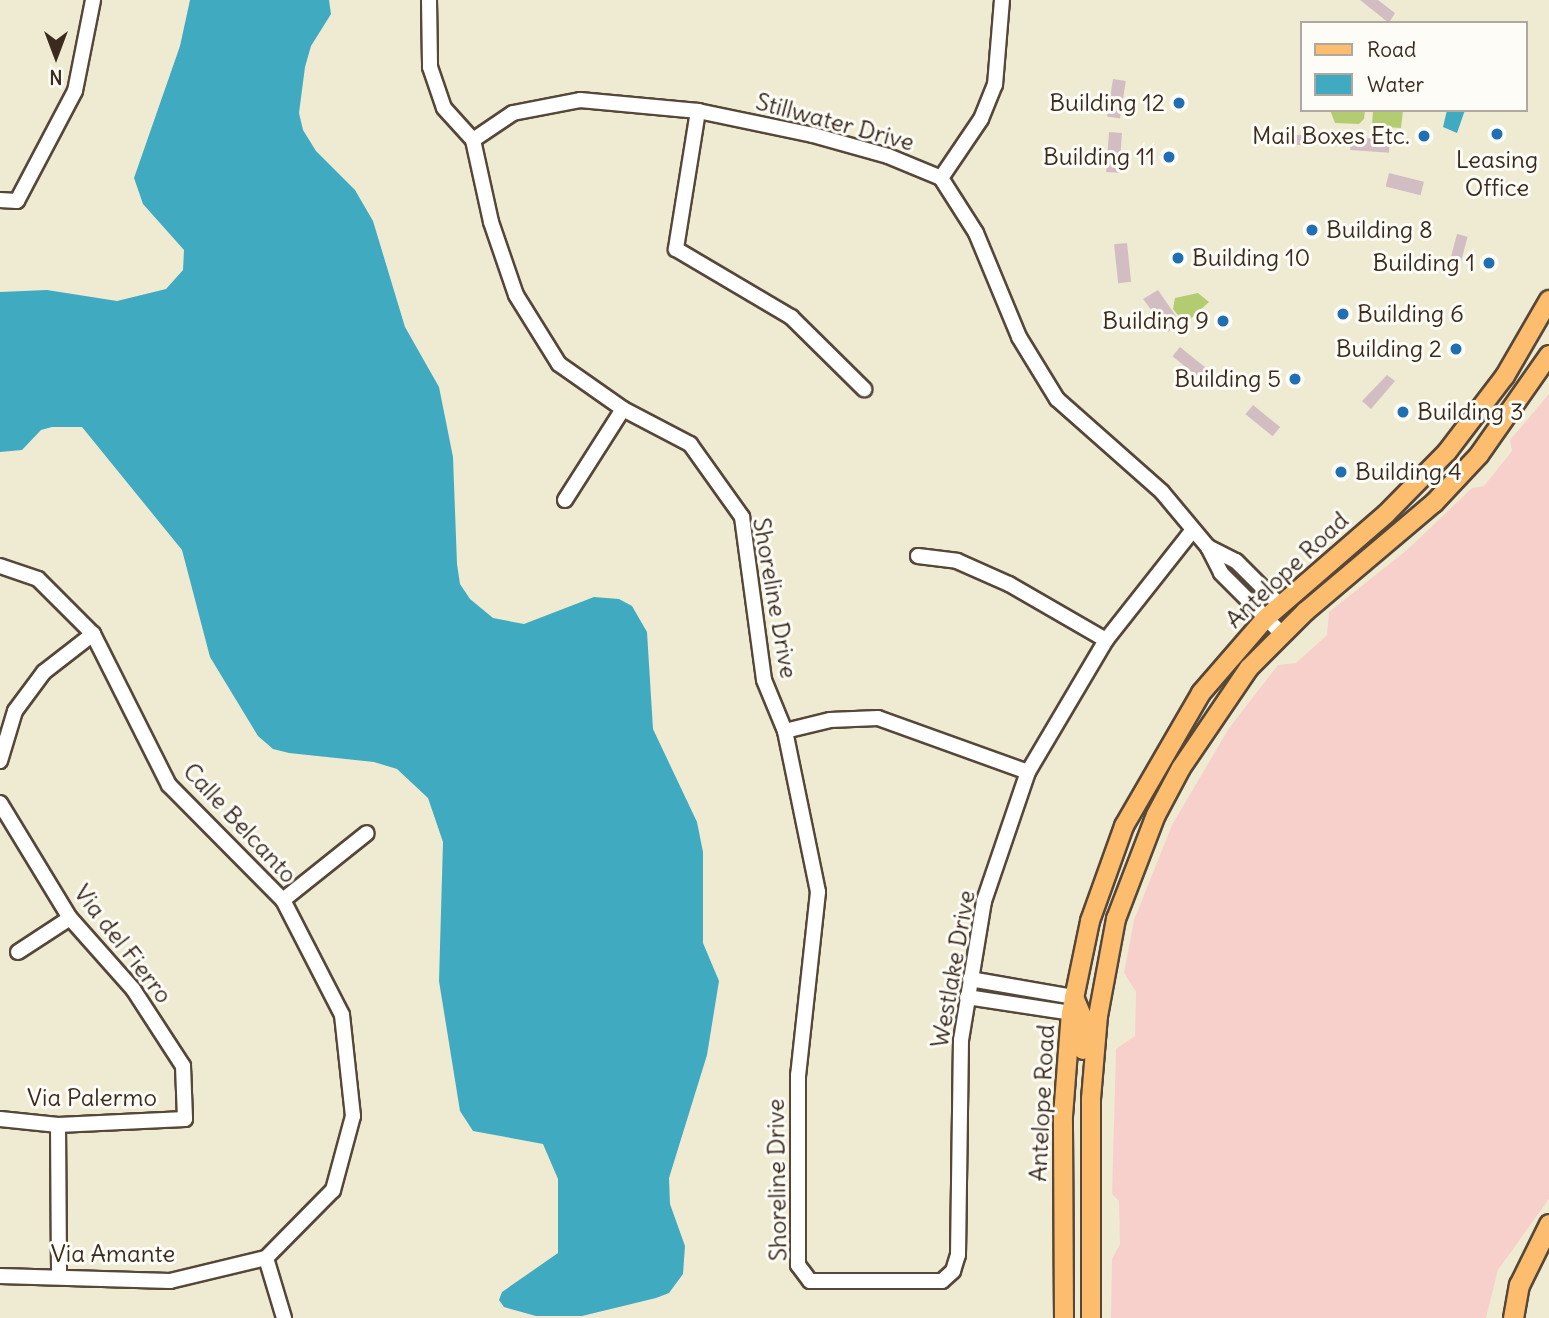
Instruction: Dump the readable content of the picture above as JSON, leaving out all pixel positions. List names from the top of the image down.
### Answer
{
  "streets": {
    "main road": ["Antelope Road"],
    "street": [
      "Stillwater Drive",
      "Shoreline Drive",
      "Calle Belcanto",
      "Via del Fierro",
      "Westlake Drive",
      "Via Palermo",
      "Via Amante"
    ]
  },
  "crossings": [
    ["Stillwater Drive", "Shoreline Drive"],
    ["Shoreline Drive", "Westlake Drive"],
    ["Calle Belcanto", "Via Amante"],
    ["Via del Fierro", "Via Palermo"]
  ],
  "places": [
    "Building 12",
    "Leasing Office",
    "Mail Boxes Etc.",
    "Building 11",
    "Building 8",
    "Building 10",
    "Building 1",
    "Building 6",
    "Building 9",
    "Building 2",
    "Building 5",
    "Building 3",
    "Building 4"
  ],
  "legend": ["Road", "Water"],
  "north": "bottom"
}
